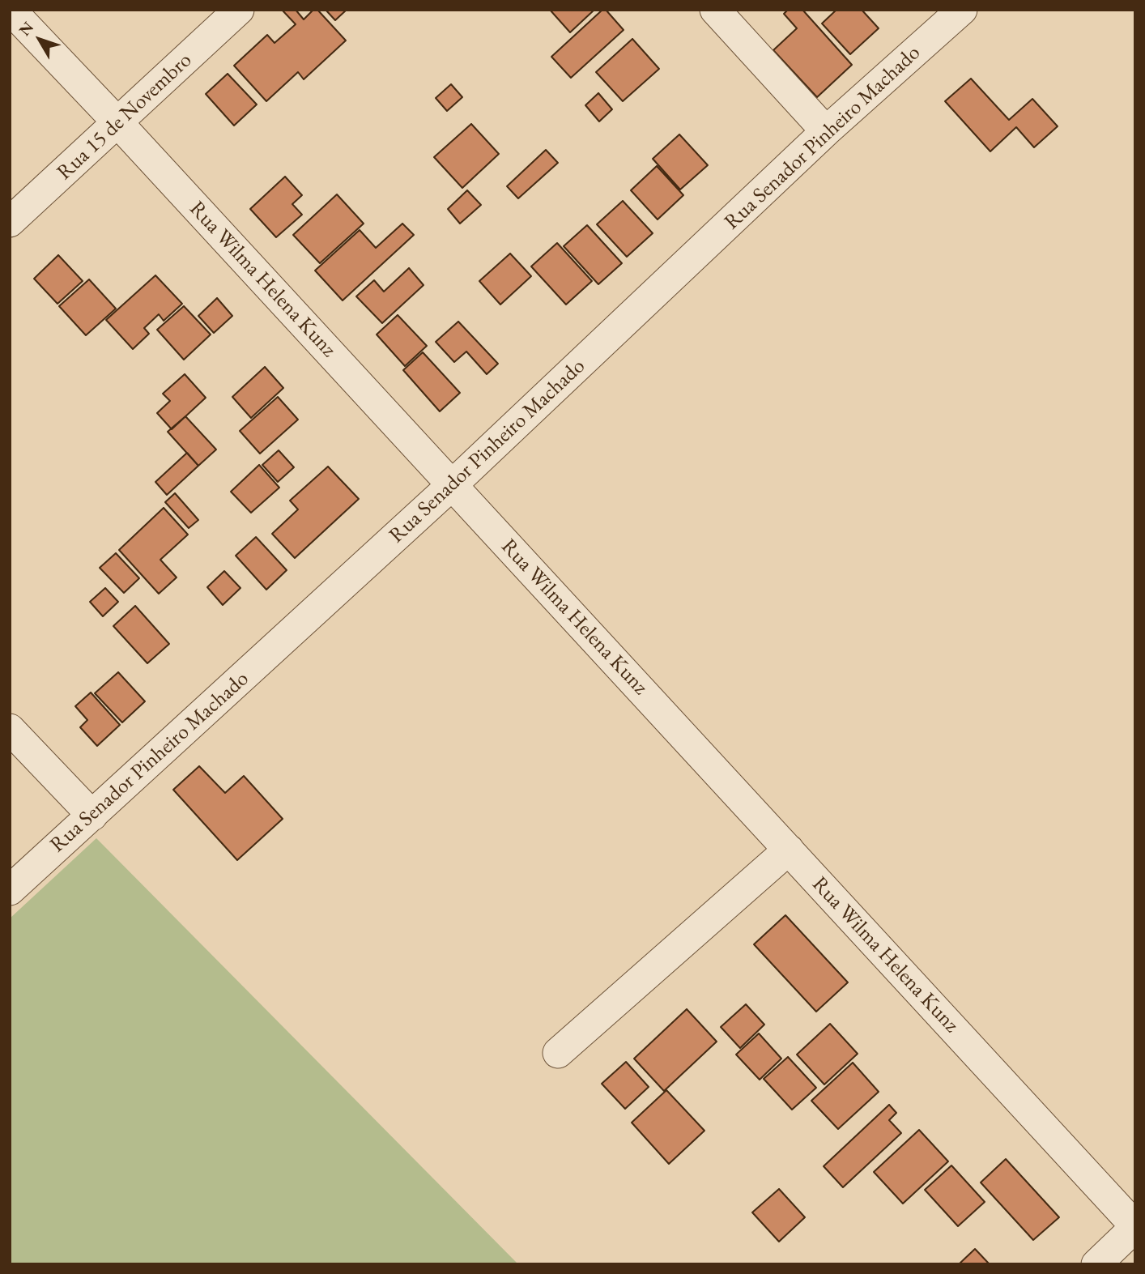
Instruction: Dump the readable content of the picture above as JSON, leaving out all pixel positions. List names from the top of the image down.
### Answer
{
  "streets": {
    "street": ["Rua 15 de Novembro", "Rua Senador Pinheiro Machado", "Rua Wilma Helena Kunz"]
  },
  "crossings": [
    ["Rua 15 de Novembro", "Rua Wilma Helena Kunz"],
    ["Rua Senador Pinheiro Machado", "Rua Wilma Helena Kunz"]
  ],
  "north": "top left"
}
